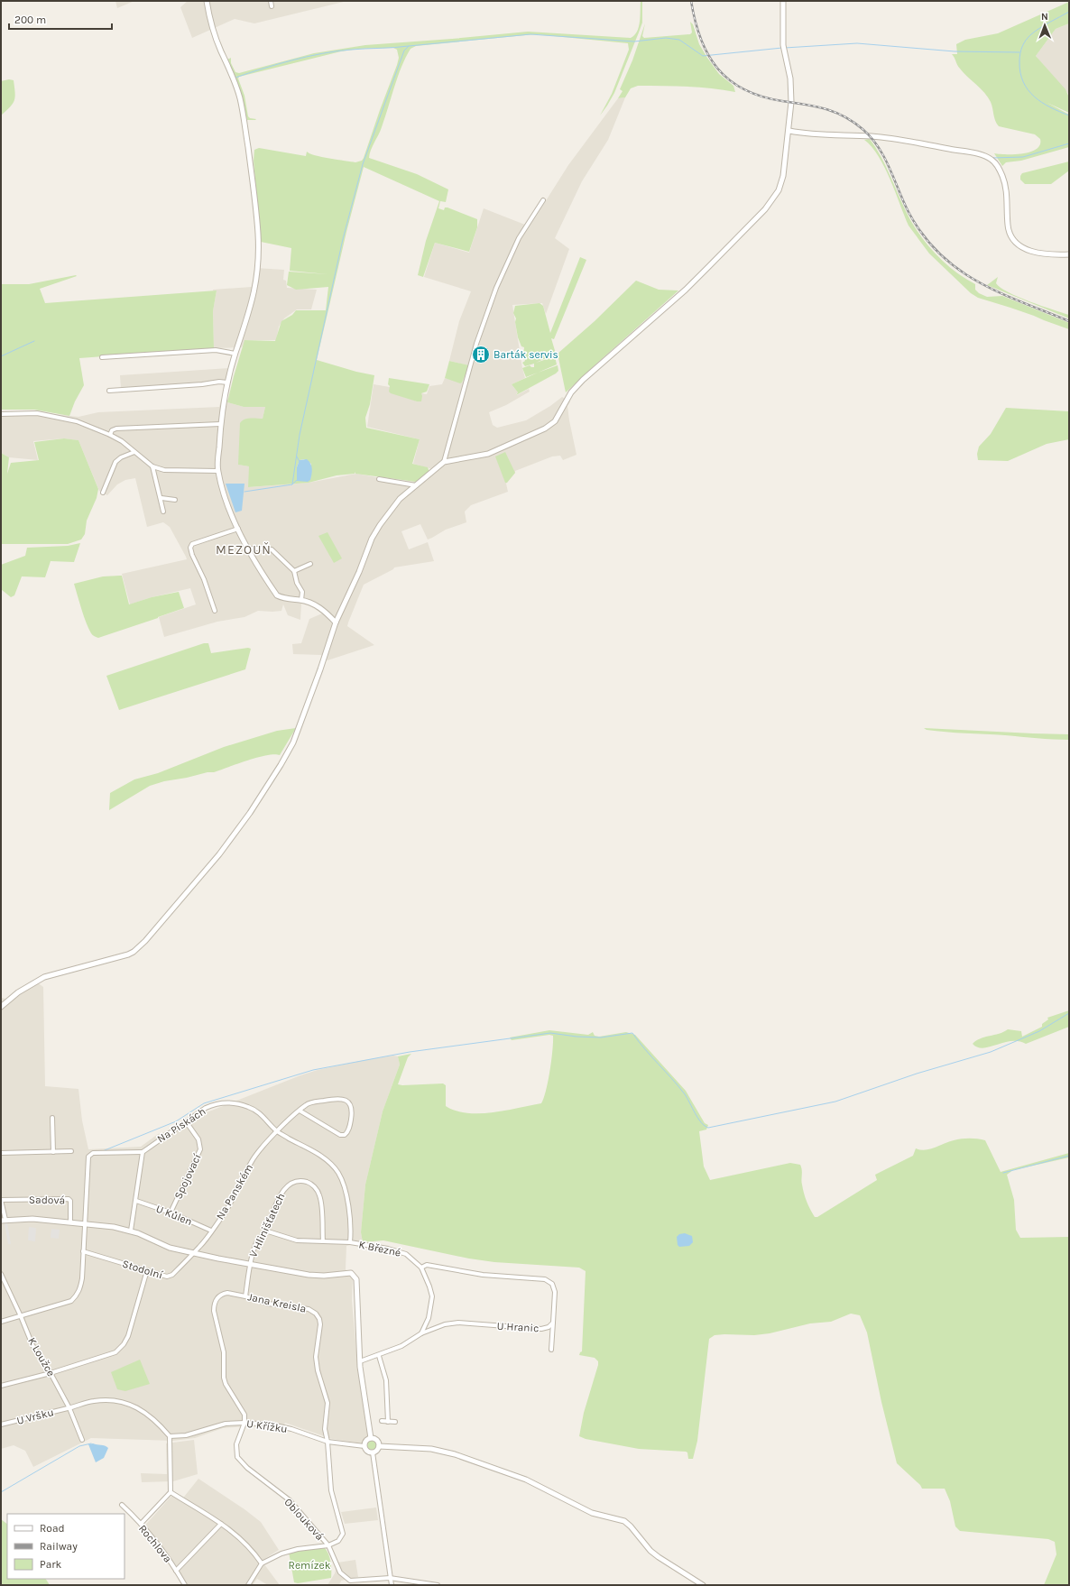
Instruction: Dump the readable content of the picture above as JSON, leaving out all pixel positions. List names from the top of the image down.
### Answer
{
  "streets": {
    "street": [
      "Na Pískách",
      "Spojovací",
      "Na Panském",
      "Sadová",
      "U Kůlen",
      "V Hlinišťatech",
      "K Březné",
      "Stodolní",
      "Jana Kreisla",
      "U Hranic",
      "K Loužce",
      "U Vršku",
      "U Křížku",
      "Oblouková",
      "Rochlova"
    ]
  },
  "crossings": [
    ["Na Pískách", "Spojovací"],
    ["Na Pískách", "Na Panském"],
    ["Na Pískách", "K Březné"],
    ["Spojovací", "U Kůlen"],
    ["Na Panském", "U Kůlen"],
    ["Na Panském", "Stodolní"],
    ["V Hlinišťatech", "K Březné"],
    ["V Hlinišťatech", "Jana Kreisla"],
    ["K Březné", "U Hranic"],
    ["Jana Kreisla", "U Křížku"],
    ["Jana Kreisla", "Oblouková"],
    ["K Loužce", "U Vršku"],
    ["U Vršku", "U Křížku"],
    ["U Křížku", "Oblouková"]
  ],
  "districts": ["MEZOUŇ"],
  "parks": ["Remízek"],
  "places": {
    "building": ["Barták servis"]
  },
  "legend": ["Road", "Railway", "Park"],
  "scale_bar": "200 m",
  "north": "top"
}
